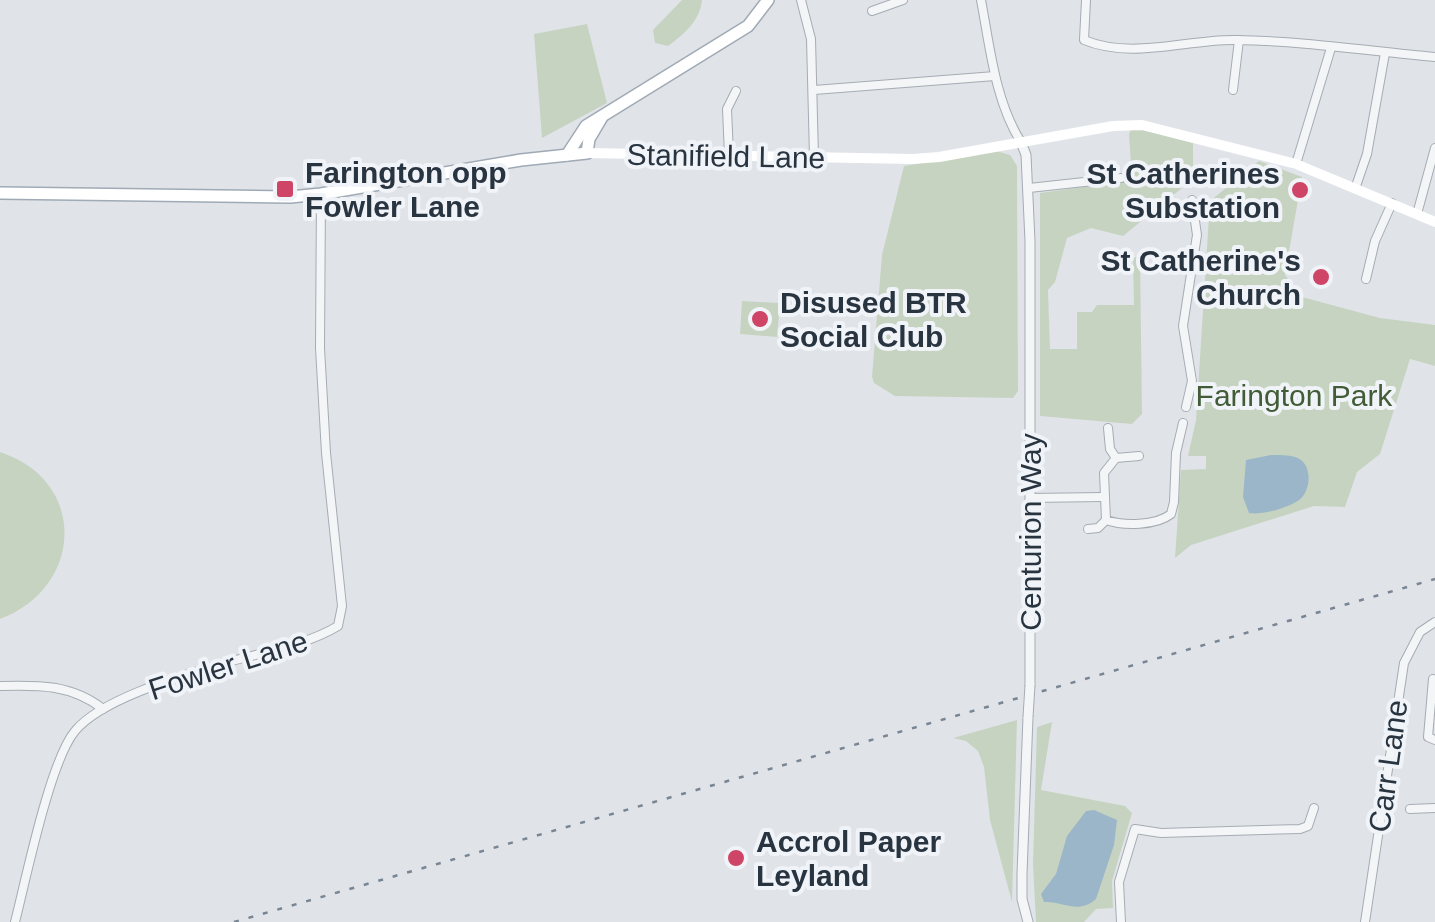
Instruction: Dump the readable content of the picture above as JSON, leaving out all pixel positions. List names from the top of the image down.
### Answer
{
  "streets": {
    "main road": ["Stanifield Lane"],
    "street": ["Centurion Way", "Fowler Lane", "Carr Lane"]
  },
  "crossings": [
    ["Stanifield Lane", "Centurion Way"],
    ["Stanifield Lane", "Fowler Lane"]
  ],
  "parks": ["Farington Park"],
  "places": {
    "transit": ["Farington opp Fowler Lane"],
    "other": [
      "St Catherines Substation",
      "St Catherine's Church",
      "Disused BTR Social Club",
      "Accrol Paper Leyland"
    ]
  }
}
